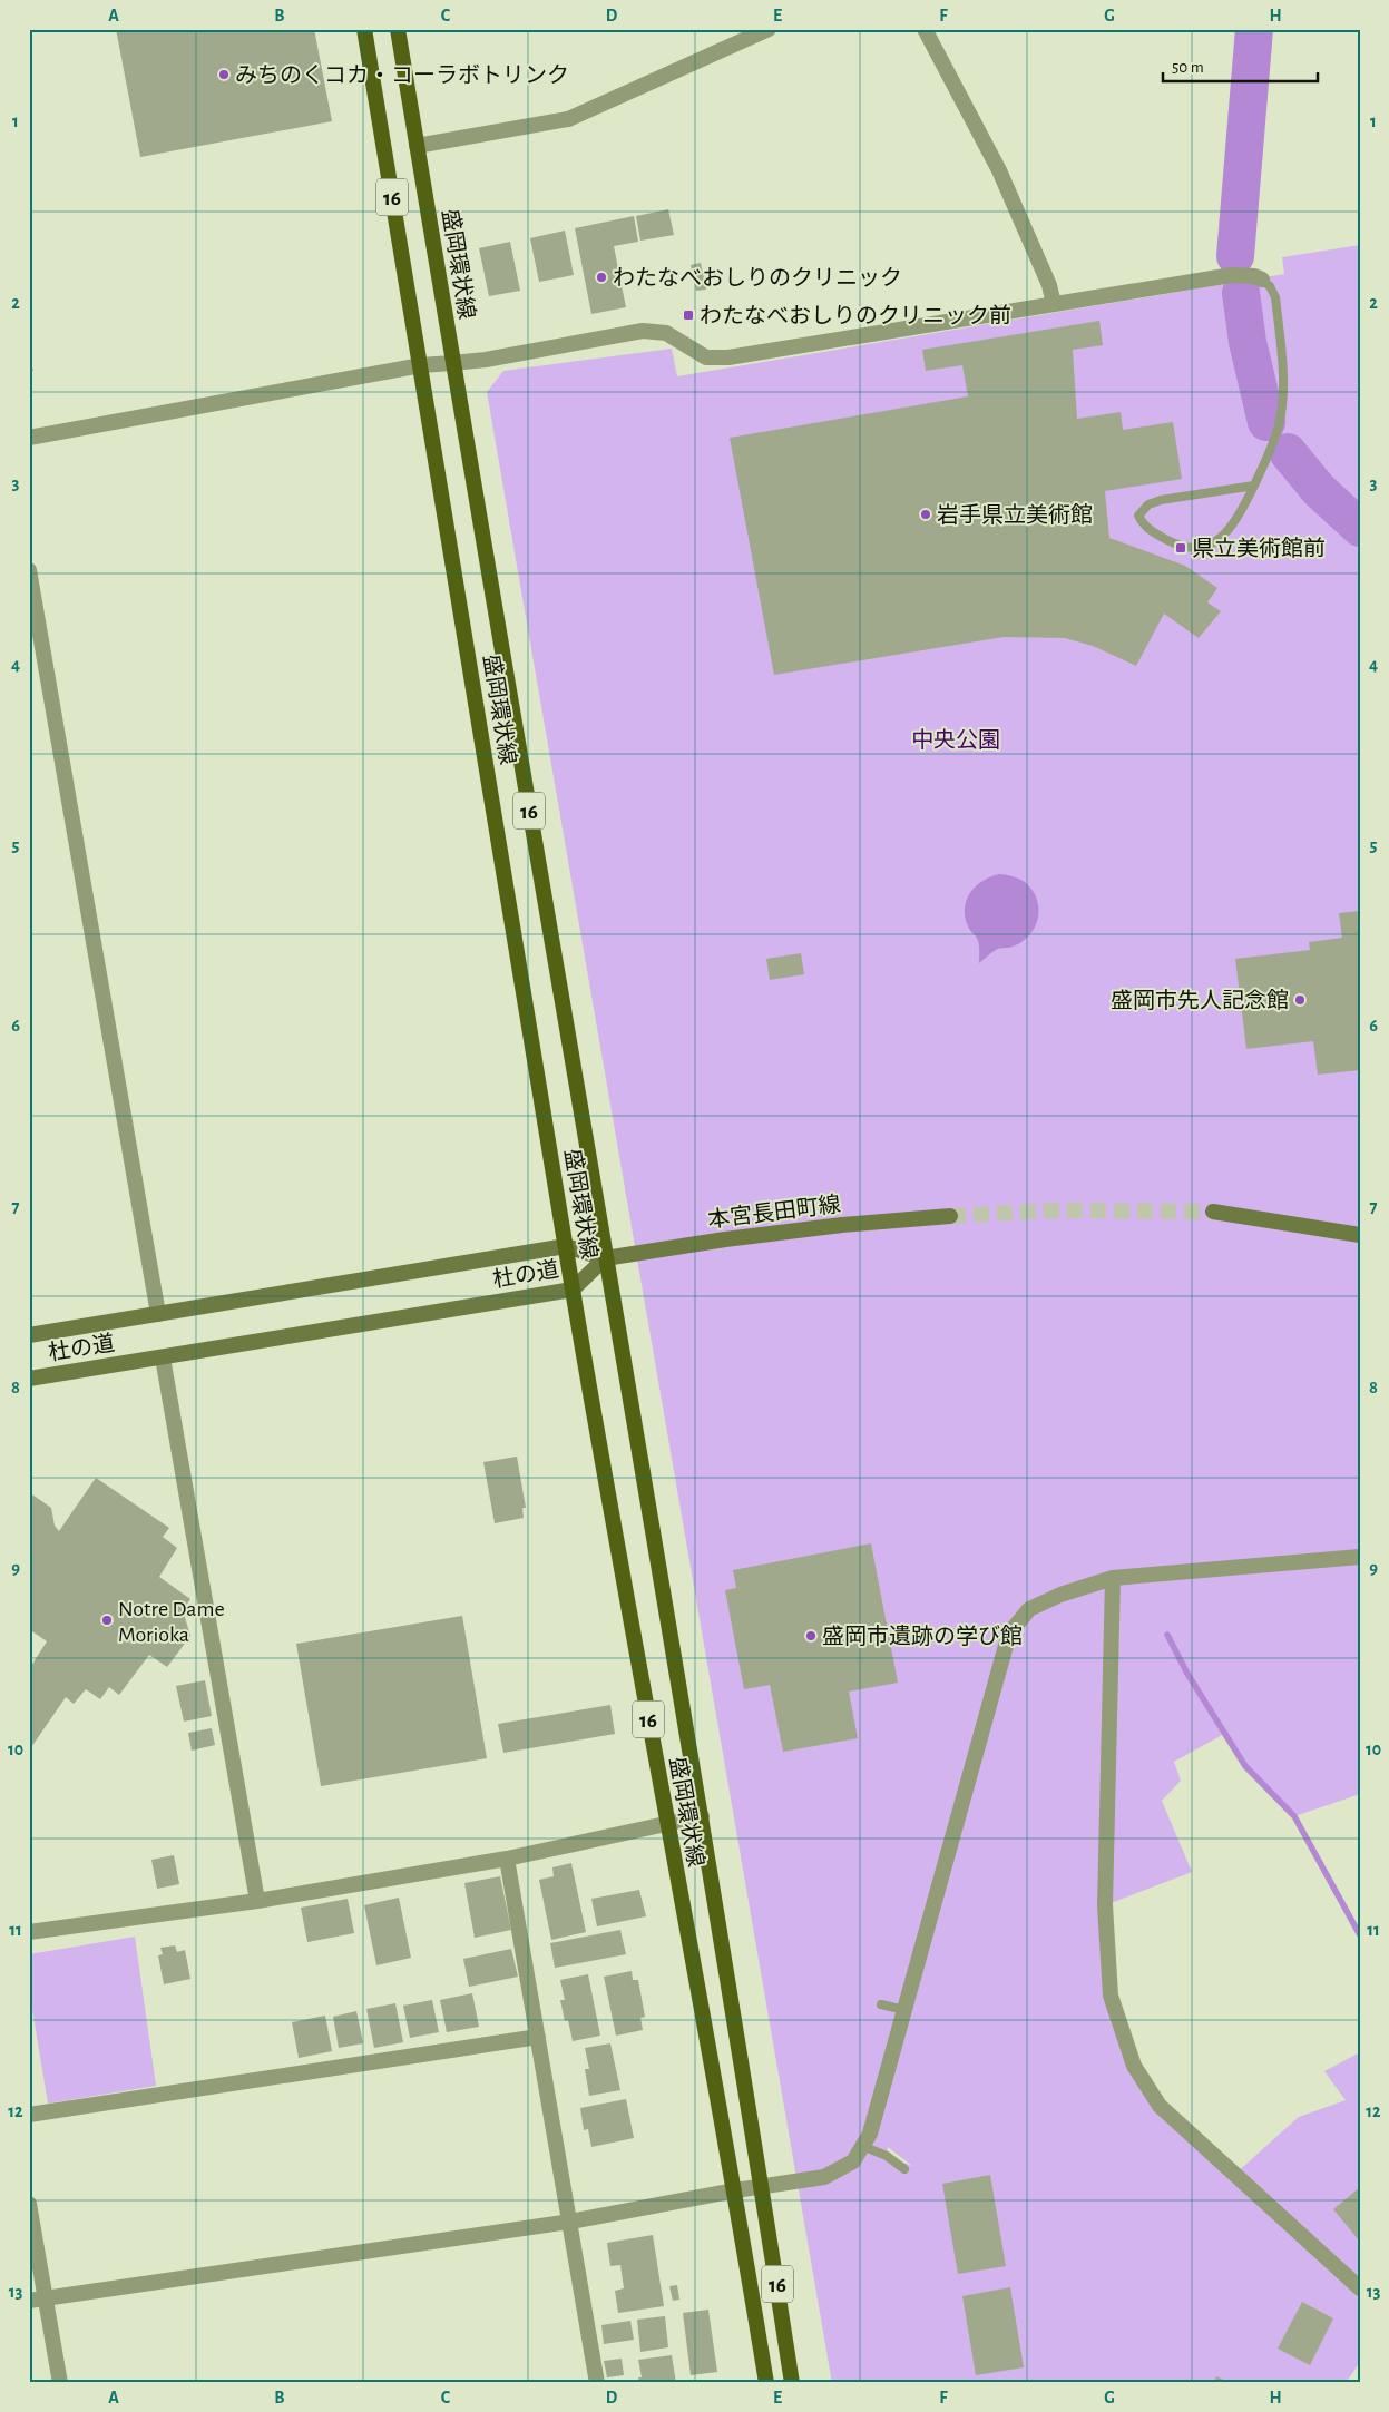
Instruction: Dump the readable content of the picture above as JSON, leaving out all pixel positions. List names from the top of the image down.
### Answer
{
  "streets": {
    "main road": [
      "16",
      "盛岡環状線",
      "本宮長田町線",
      "杜の道"
    ]
  },
  "crossings": [
    ["盛岡環状線", "本宮長田町線"],
    ["盛岡環状線", "杜の道"],
    ["本宮長田町線", "杜の道"]
  ],
  "parks": ["中央公園"],
  "places": {
    "other": [
      "みちのくコカ・コーラボトリンク",
      "わたなべおしりのクリニック",
      "岩手県立美術館",
      "盛岡市先人記念館",
      "Notre Dame Morioka",
      "盛岡市遺跡の学び館"
    ],
    "transit": ["わたなべおしりのクリニック前", "県立美術館前"]
  },
  "scale_bar": "50 m",
  "grid": {
    "columns": [
      "A",
      "B",
      "C",
      "D",
      "E",
      "F",
      "G",
      "H"
    ],
    "rows": [
      "1",
      "2",
      "3",
      "4",
      "5",
      "6",
      "7",
      "8",
      "9",
      "10",
      "11",
      "12",
      "13"
    ]
  }
}
